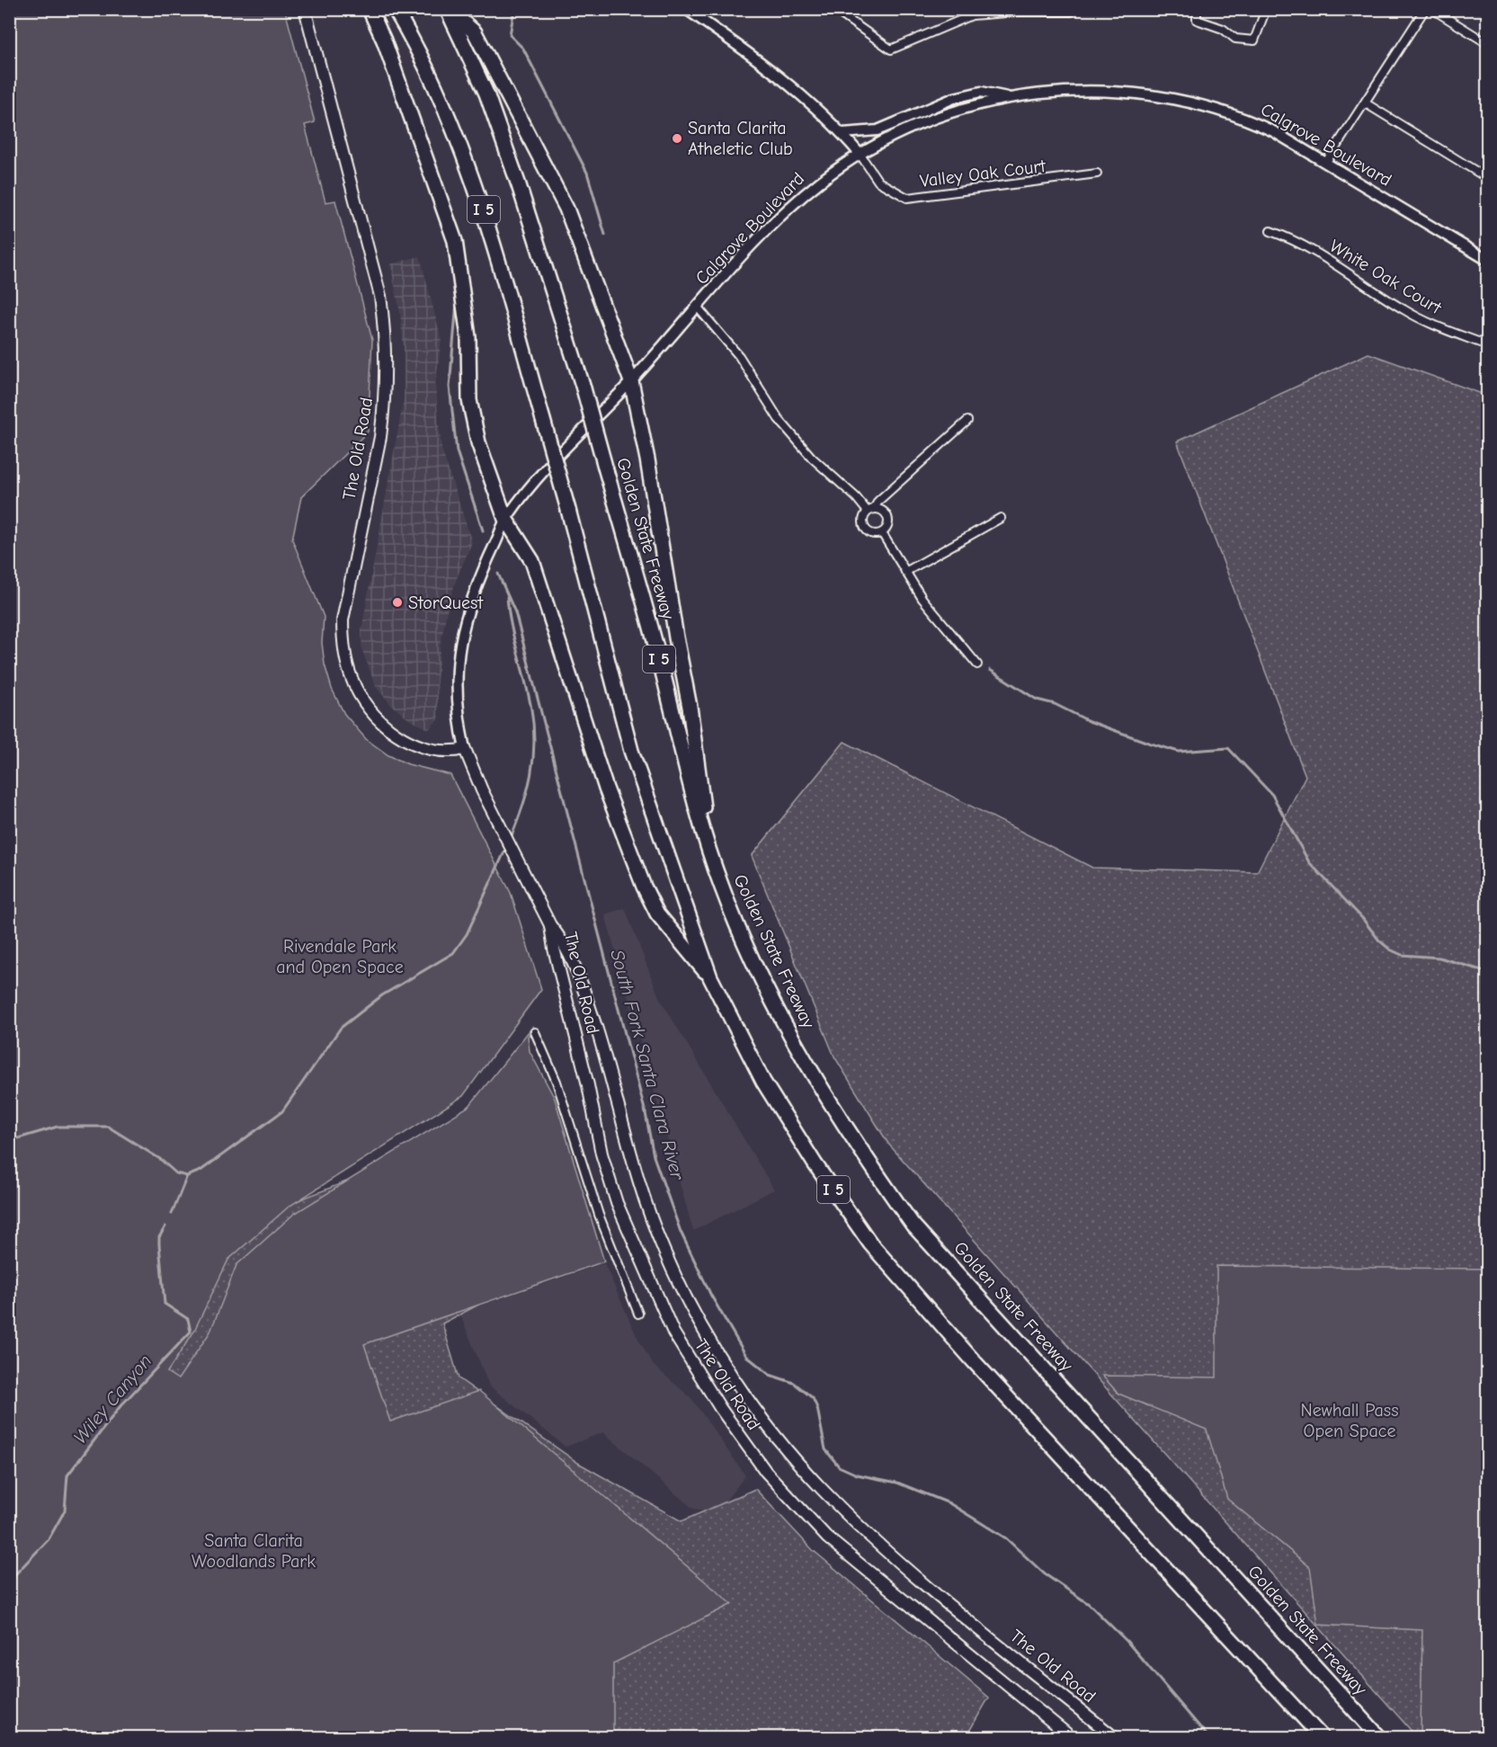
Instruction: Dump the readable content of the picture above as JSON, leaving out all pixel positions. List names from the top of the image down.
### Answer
{
  "streets": {
    "highway": ["I 5", "Golden State Freeway"],
    "main road": ["The Old Road"],
    "street": ["Calgrove Boulevard", "Valley Oak Court", "White Oak Court"]
  },
  "crossings": [
    ["Calgrove Boulevard", "Valley Oak Court"],
    ["Calgrove Boulevard", "The Old Road"]
  ],
  "water": ["South Fork Santa Clara River", "Wiley Canyon"],
  "parks": ["Rivendale Park and Open Space", "Newhall Pass Open Space", "Santa Clarita Woodlands Park"],
  "places": ["Santa Clarita Atheletic Club", "StorQuest"]
}
